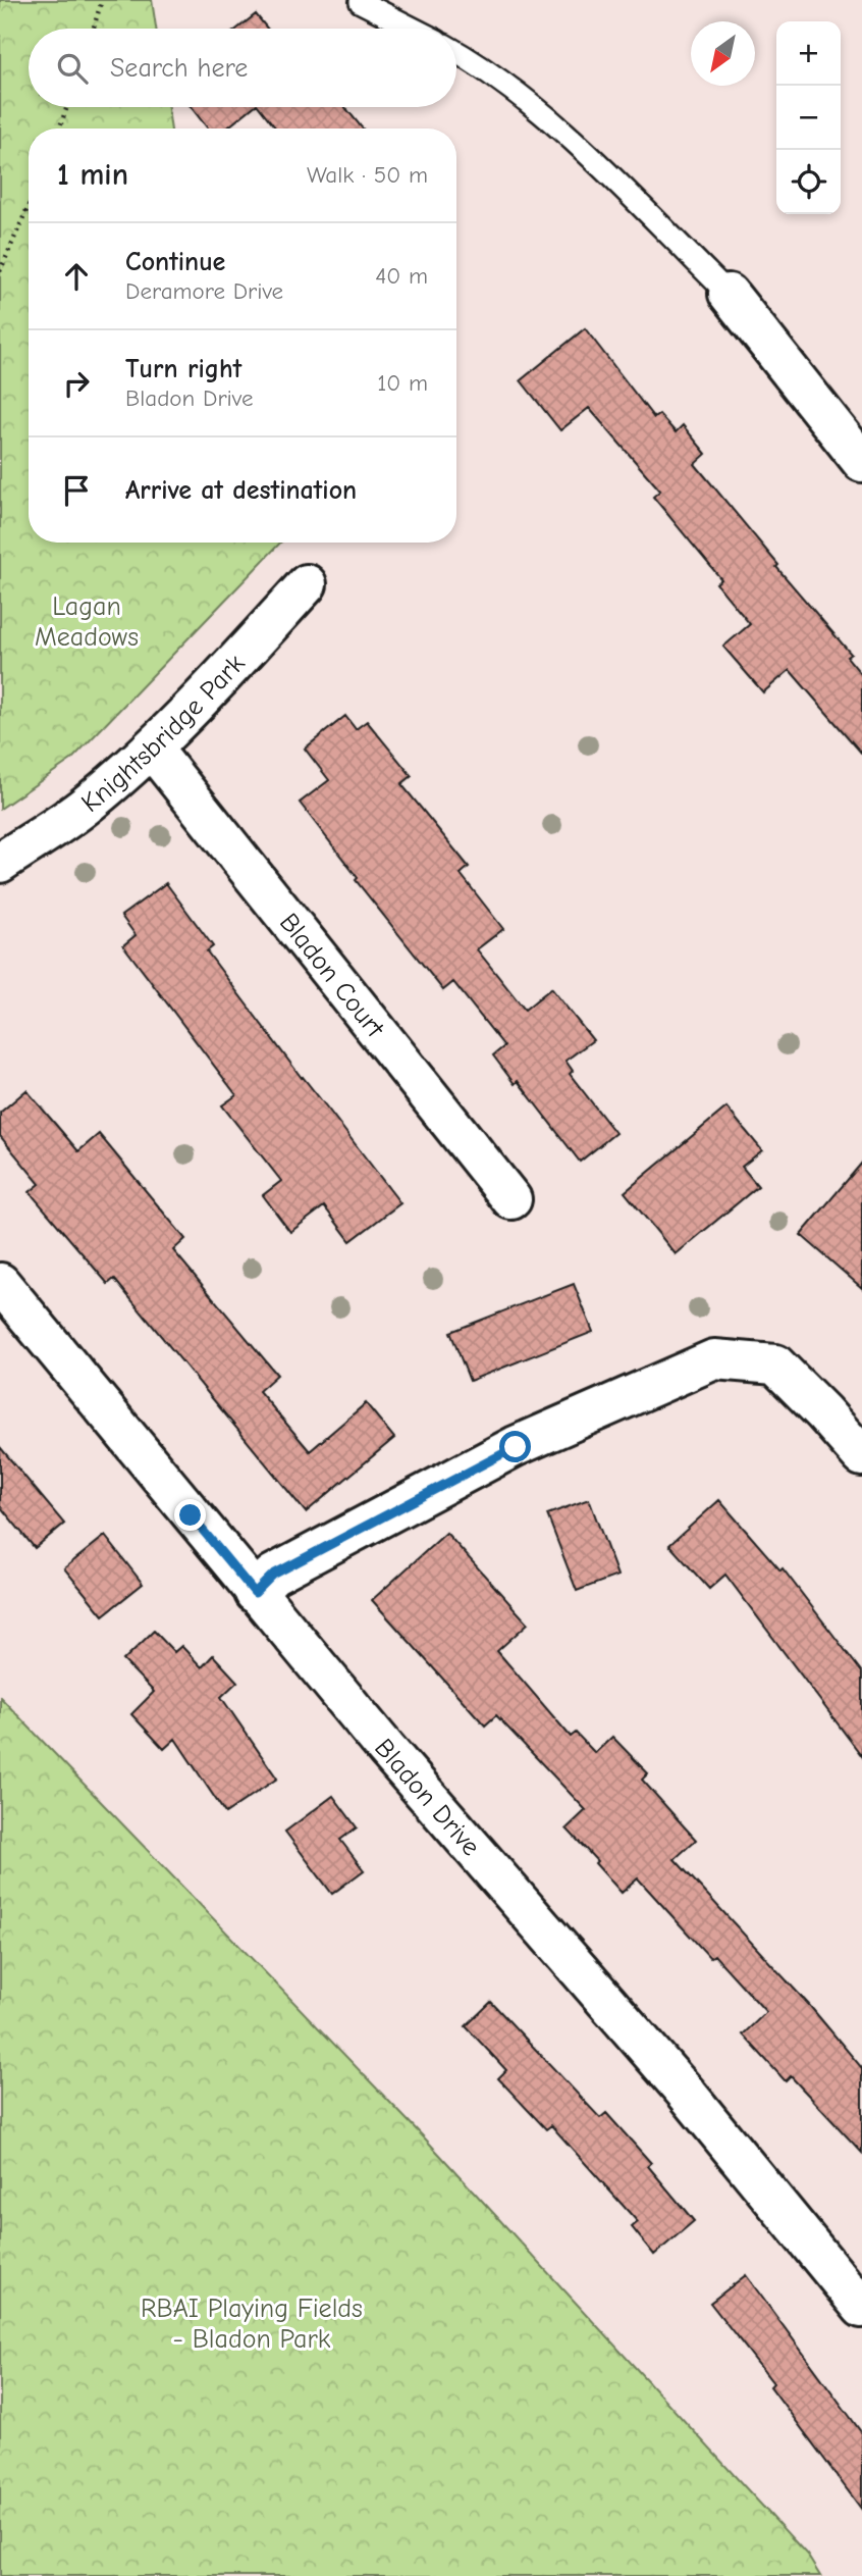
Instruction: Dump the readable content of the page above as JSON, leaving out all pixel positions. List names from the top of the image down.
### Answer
{
  "streets": {
    "street": ["Knightsbridge Park", "Bladon Court", "Bladon Drive"]
  },
  "crossings": [
    ["Knightsbridge Park", "Bladon Court"]
  ],
  "parks": ["Lagan Meadows", "RBAI Playing Fields - Bladon Park"],
  "north": "bottom left",
  "page": {
    "map_buttons": ["+", "−"],
    "search": "Search here",
    "heading": ["1 min", "Walk · 50 m"],
    "list": [
      ["Continue", "Deramore Drive", "40 m"],
      ["Turn right", "Bladon Drive", "10 m"],
      "Arrive at destination"
    ]
  }
}
